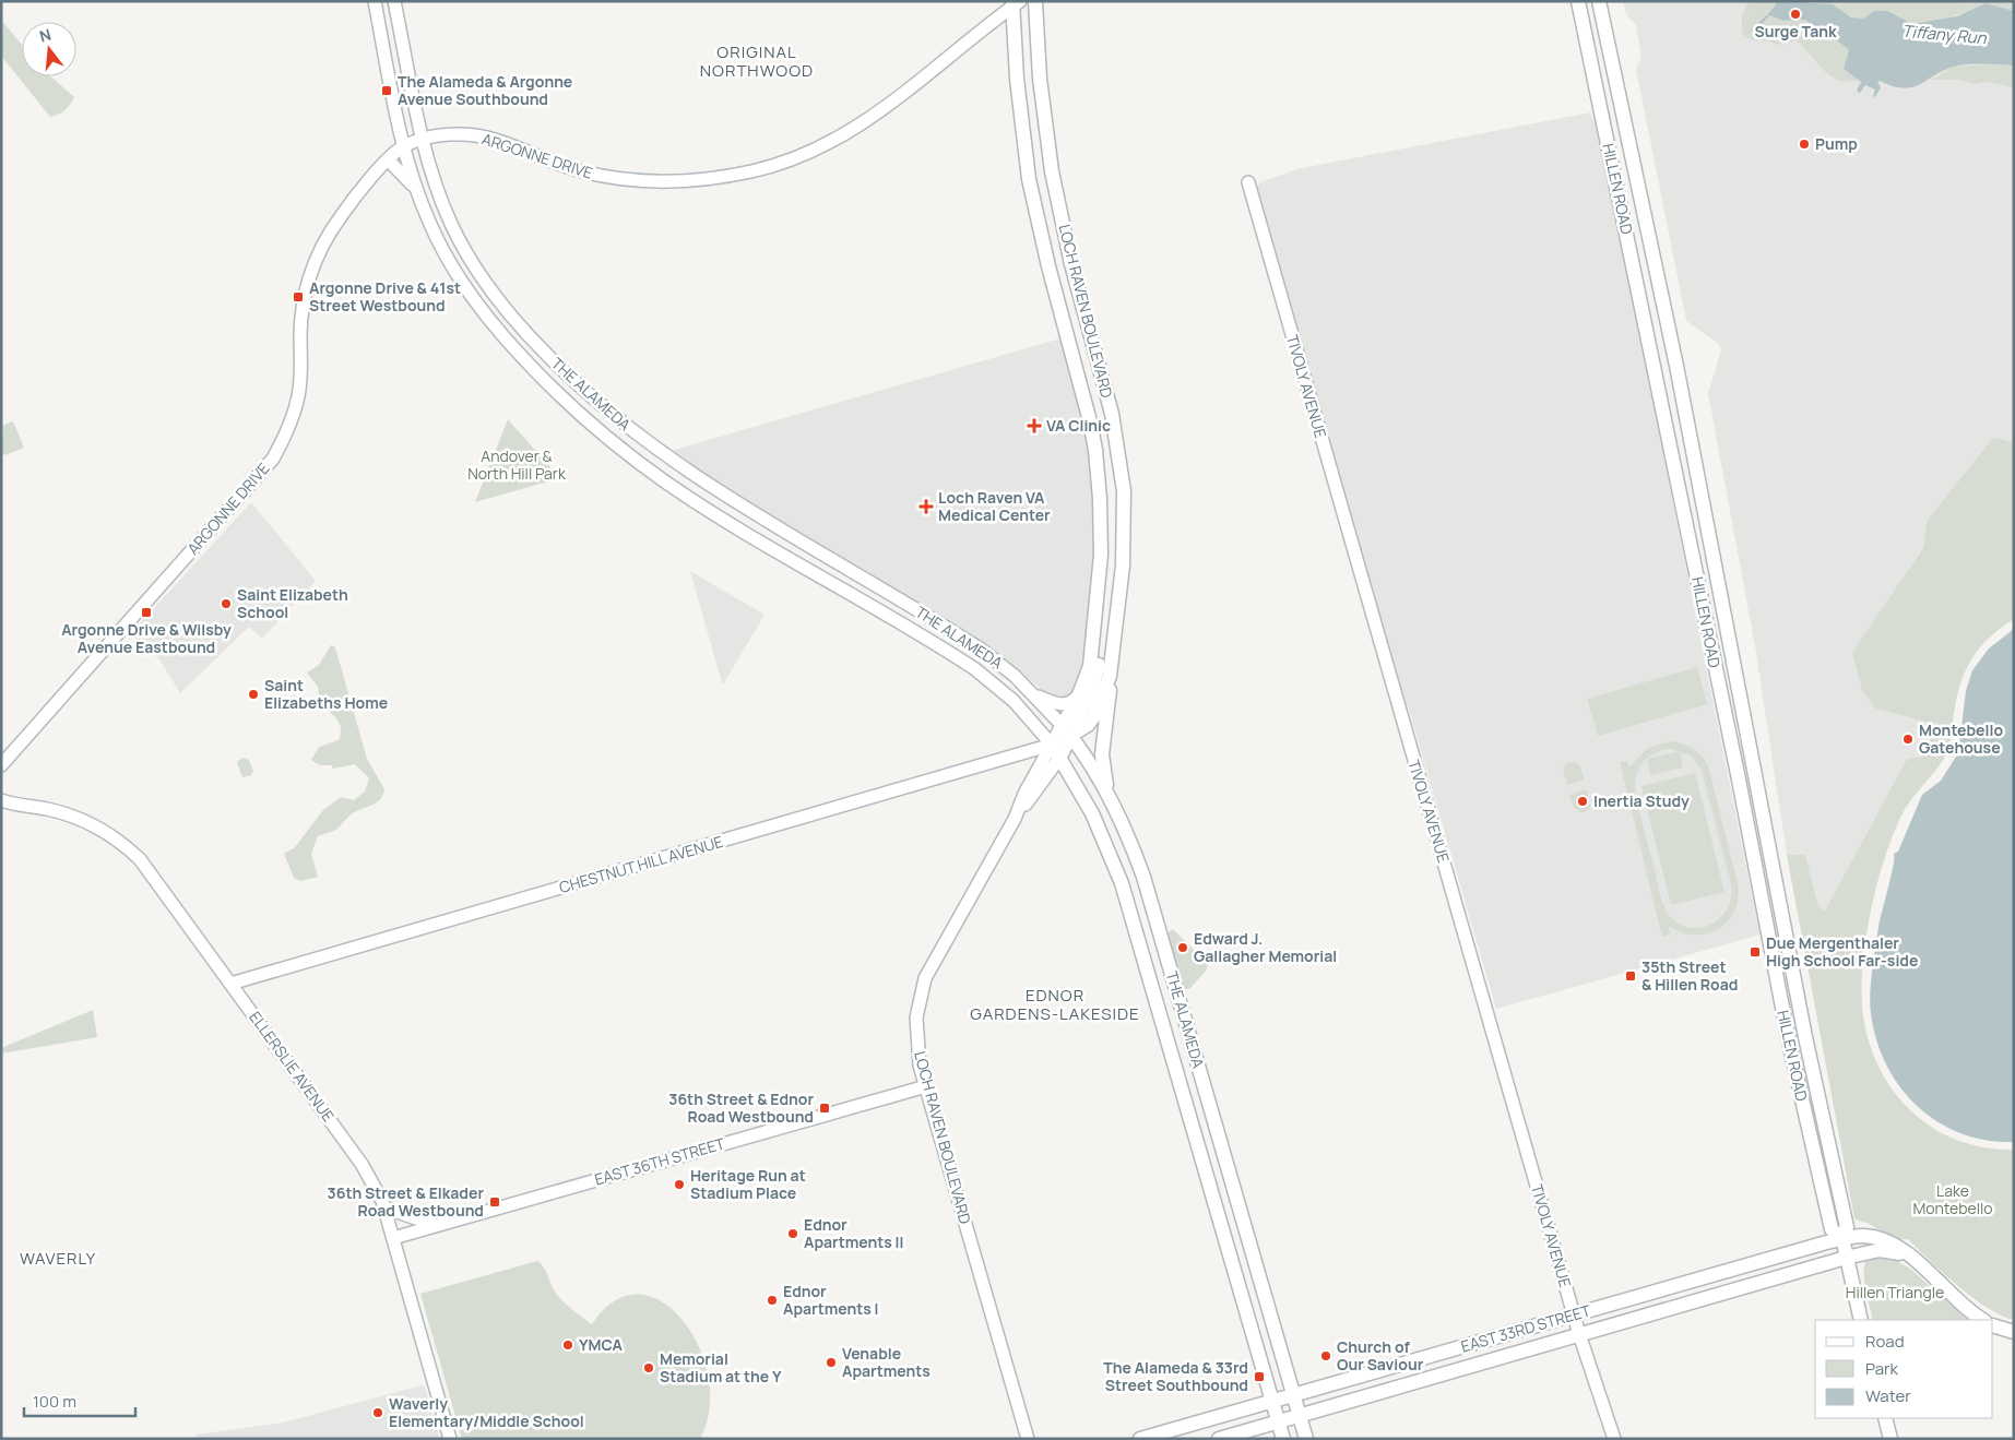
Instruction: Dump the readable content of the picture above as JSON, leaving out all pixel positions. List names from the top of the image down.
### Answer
{
  "streets": {
    "main road": [
      "ARGONNE DRIVE",
      "HILLEN ROAD",
      "LOCH RAVEN BOULEVARD",
      "TIVOLY AVENUE",
      "THE ALAMEDA",
      "CHESTNUT HILL AVENUE",
      "ELLERSLIE AVENUE",
      "EAST 36TH STREET",
      "EAST 33RD STREET"
    ]
  },
  "crossings": [
    ["ARGONNE DRIVE", "LOCH RAVEN BOULEVARD"],
    ["ARGONNE DRIVE", "THE ALAMEDA"],
    ["HILLEN ROAD", "EAST 33RD STREET"],
    ["LOCH RAVEN BOULEVARD", "THE ALAMEDA"],
    ["LOCH RAVEN BOULEVARD", "CHESTNUT HILL AVENUE"],
    ["LOCH RAVEN BOULEVARD", "EAST 36TH STREET"],
    ["TIVOLY AVENUE", "EAST 33RD STREET"],
    ["THE ALAMEDA", "CHESTNUT HILL AVENUE"],
    ["THE ALAMEDA", "EAST 33RD STREET"],
    ["CHESTNUT HILL AVENUE", "ELLERSLIE AVENUE"],
    ["ELLERSLIE AVENUE", "EAST 36TH STREET"]
  ],
  "districts": ["ORIGINAL NORTHWOOD", "EDNOR GARDENS-LAKESIDE", "WAVERLY"],
  "water": ["Tiffany Run"],
  "parks": ["Andover & North Hill Park", "Lake Montebello", "Hillen Triangle"],
  "places": {
    "other": [
      "Surge Tank",
      "Pump",
      "Saint Elizabeth School",
      "Saint Elizabeths Home",
      "Montebello Gatehouse",
      "Inertia Study",
      "Edward J. Gallagher Memorial",
      "Heritage Run at Stadium Place",
      "Ednor Apartments II",
      "Ednor Apartments I",
      "YMCA",
      "Church of Our Saviour",
      "Venable Apartments",
      "Memorial Stadium at the Y",
      "Waverly Elementary/Middle School"
    ],
    "transit": [
      "The Alameda & Argonne Avenue Southbound",
      "Argonne Drive & 41st Street Westbound",
      "Argonne Drive & Wilsby Avenue Eastbound",
      "Due Mergenthaler High School Far-side",
      "35th Street & Hillen Road",
      "36th Street & Ednor Road Westbound",
      "36th Street & Elkader Road Westbound",
      "The Alameda & 33rd Street Southbound"
    ],
    "health": ["VA Clinic", "Loch Raven VA Medical Center"]
  },
  "legend": ["Road", "Park", "Water"],
  "scale_bar": "100 m",
  "north": "top"
}
